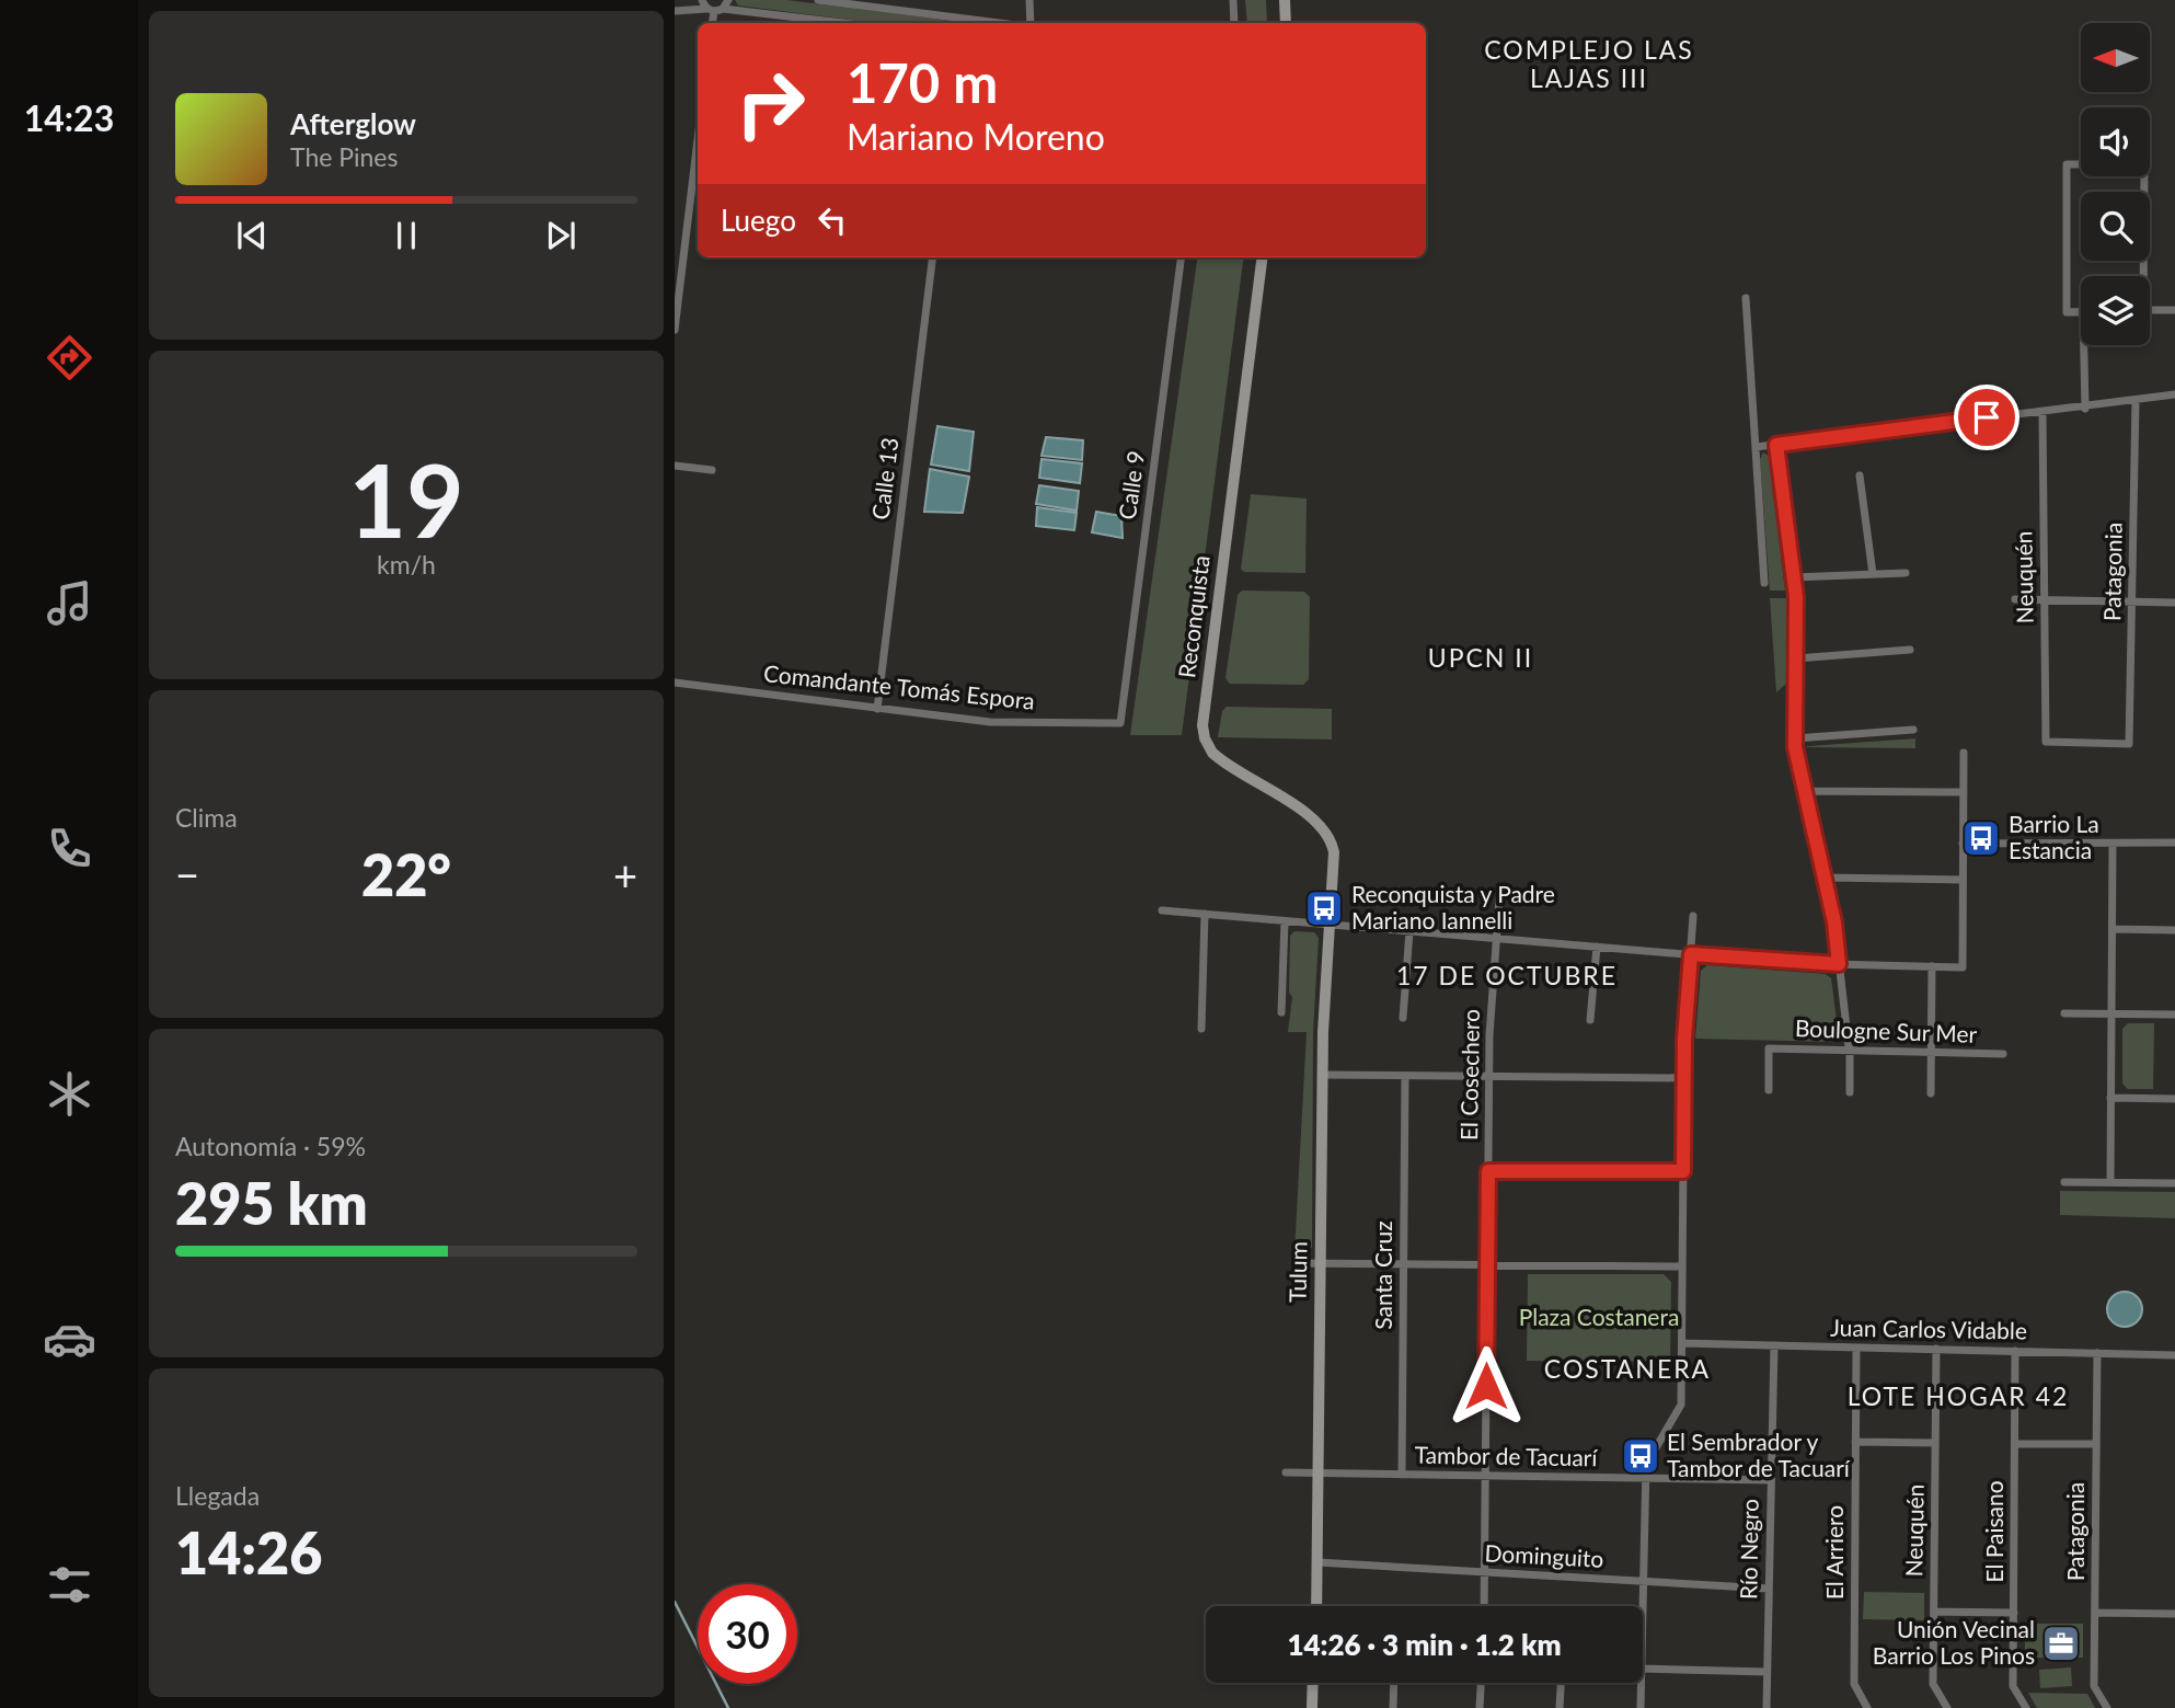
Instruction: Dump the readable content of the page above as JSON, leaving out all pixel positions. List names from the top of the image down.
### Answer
{
  "streets": {
    "street": [
      "Calle 13",
      "Calle 9",
      "Patagonia",
      "Neuquén",
      "Reconquista",
      "Comandante Tomás Espora",
      "Boulogne Sur Mer",
      "El Cosechero",
      "Tulum",
      "Santa Cruz",
      "Juan Carlos Vidable",
      "Tambor de Tacuarí",
      "El Paisano",
      "Río Negro",
      "El Arriero",
      "Dominguito"
    ]
  },
  "crossings": [
    ["Calle 13", "Comandante Tomás Espora"],
    ["Calle 9", "Comandante Tomás Espora"],
    ["Patagonia", "Neuquén"],
    ["Patagonia", "Juan Carlos Vidable"],
    ["Neuquén", "Juan Carlos Vidable"],
    ["Reconquista", "Tulum"],
    ["El Cosechero", "Tambor de Tacuarí"],
    ["El Cosechero", "Dominguito"],
    ["Tulum", "Tambor de Tacuarí"],
    ["Tulum", "Dominguito"],
    ["Santa Cruz", "Tambor de Tacuarí"],
    ["Juan Carlos Vidable", "El Paisano"],
    ["Juan Carlos Vidable", "Río Negro"],
    ["Juan Carlos Vidable", "El Arriero"],
    ["Tambor de Tacuarí", "Río Negro"],
    ["Río Negro", "Dominguito"]
  ],
  "districts": [
    "COMPLEJO LAS LAJAS III",
    "UPCN II",
    "17 DE OCTUBRE",
    "COSTANERA",
    "LOTE HOGAR 42"
  ],
  "parks": ["Plaza Costanera"],
  "places": {
    "bus stop": ["Barrio La Estancia", "Reconquista y Padre Mariano Iannelli", "El Sembrador y Tambor de Tacuarí"],
    "office": ["Unión Vecinal Barrio Los Pinos"]
  },
  "north": "left",
  "page": {
    "tabs": "14:23",
    "turn": ["170 m", "Mariano Moreno"],
    "song": ["Afterglow", "The Pines"],
    "then": "Luego",
    "tile": [
      ["19", "km/h"],
      "Clima",
      ["Autonomía · 59%", "295 km"],
      ["Llegada", "14:26"]
    ],
    "heat": ["−", "22°", "+"],
    "limit": "30",
    "trip": "14:26 · 3 min · 1.2 km"
  }
}
